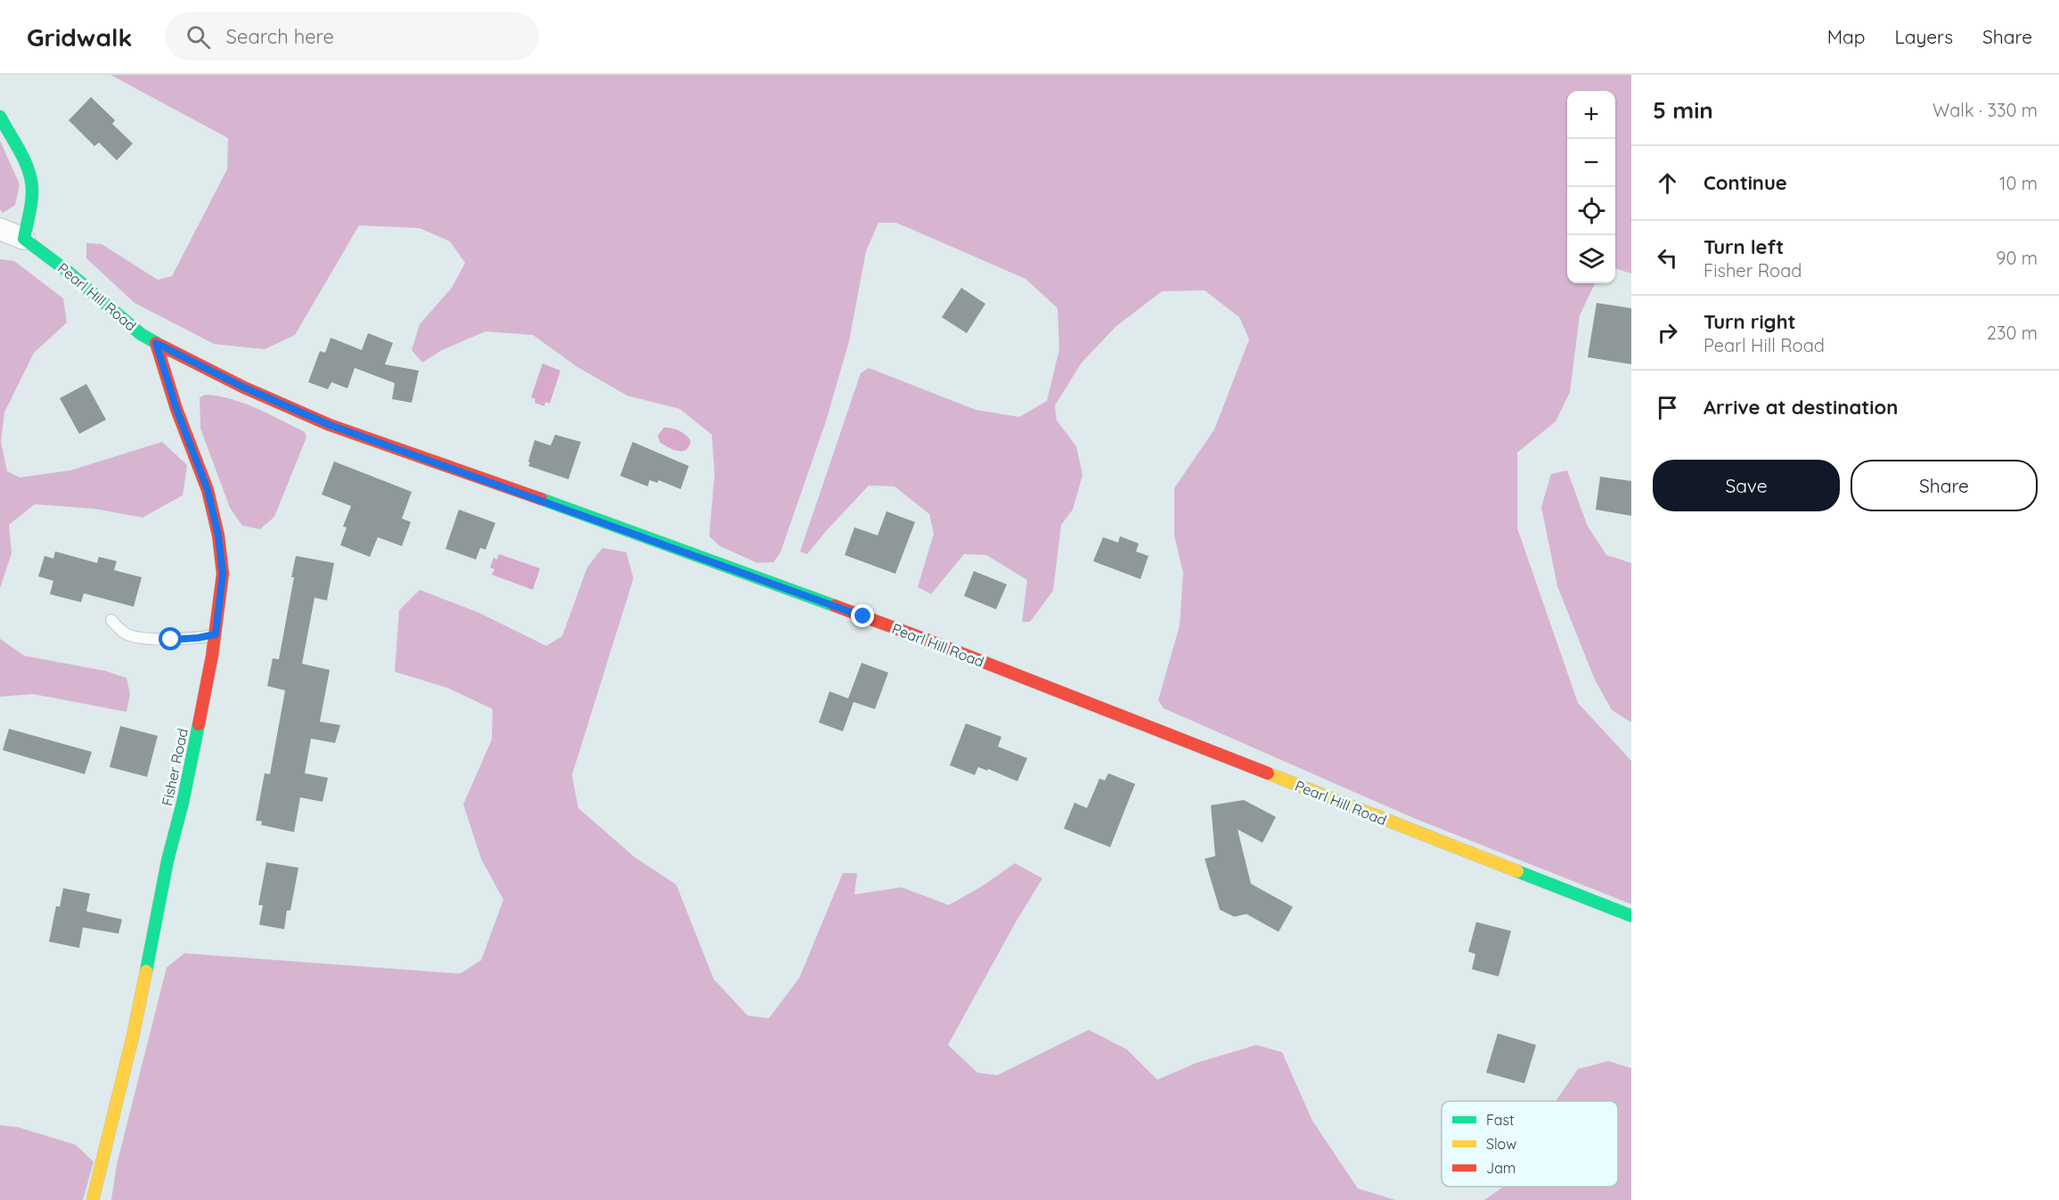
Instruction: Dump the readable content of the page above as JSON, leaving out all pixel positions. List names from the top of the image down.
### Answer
{
  "streets": {
    "street": ["Pearl Hill Road", "Fisher Road"]
  },
  "crossings": [
    ["Pearl Hill Road", "Fisher Road"]
  ],
  "legend": ["Fast", "Slow", "Jam"],
  "page": {
    "header": "Gridwalk",
    "search": "Search here",
    "nav": ["Map", "Layers", "Share"],
    "heading": ["5 min", "Walk · 330 m"],
    "map_buttons": ["+", "−"],
    "list": [
      ["Continue", "10 m"],
      ["Turn left", "Fisher Road", "90 m"],
      ["Turn right", "Pearl Hill Road", "230 m"],
      "Arrive at destination"
    ],
    "buttons": ["Save", "Share"]
  }
}
